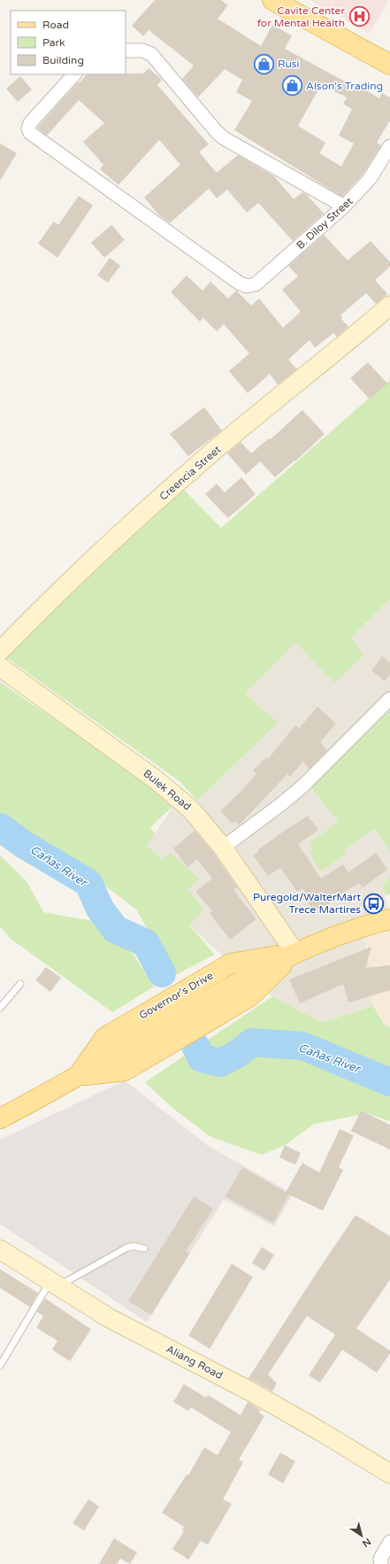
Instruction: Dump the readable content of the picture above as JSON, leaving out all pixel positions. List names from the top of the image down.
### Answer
{
  "streets": {
    "main road": ["Governor's Drive"],
    "street": [
      "B. Diloy Street",
      "Creencia Street",
      "Bulek Road",
      "Aliang Road"
    ]
  },
  "crossings": [
    ["Bulek Road", "Governor's Drive"]
  ],
  "water": ["Cañas River"],
  "places": {
    "hospital": ["Cavite Center for Mental Health"],
    "shop": ["Rusi", "Alson's Trading"],
    "bus stop": ["Puregold/WalterMart Trece Martires"]
  },
  "legend": ["Road", "Park", "Building"],
  "north": "bottom right"
}
